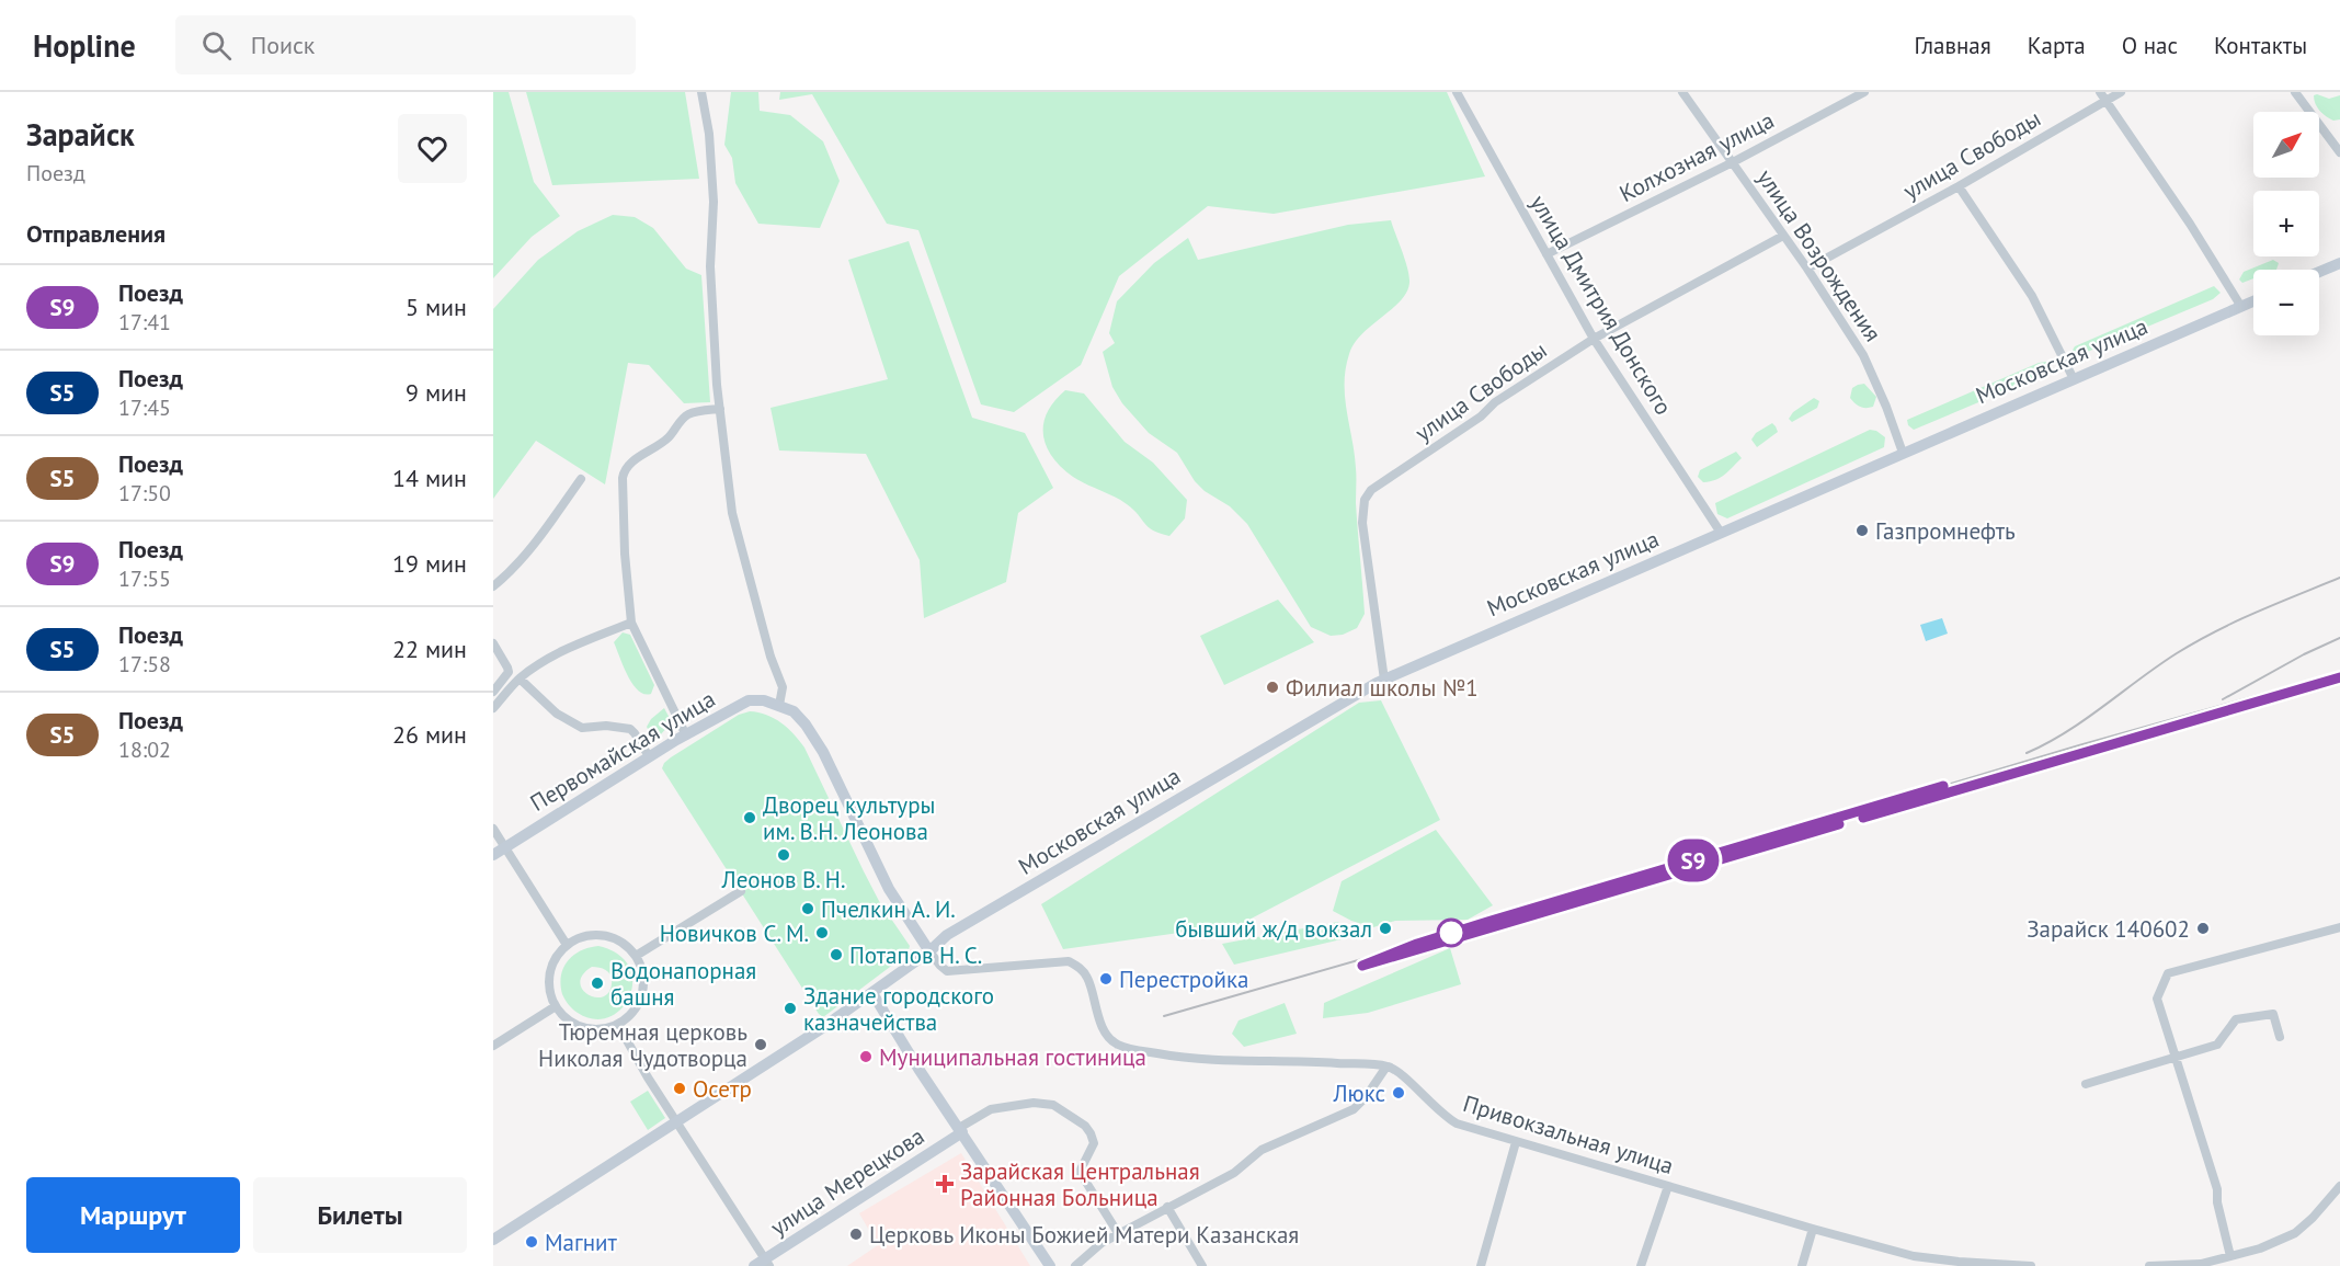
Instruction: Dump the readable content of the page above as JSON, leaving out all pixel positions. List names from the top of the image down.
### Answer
{
  "streets": {
    "main road": ["Московская улица", "Первомайская улица", "улица Мерецкова"],
    "street": [
      "улица Свободы",
      "Колхозная улица",
      "улица Возрождения",
      "улица Дмитрия Донского",
      "Привокзальная улица"
    ]
  },
  "crossings": [
    ["улица Свободы", "улица Возрождения"],
    ["улица Свободы", "улица Дмитрия Донского"],
    ["улица Свободы", "Московская улица"],
    ["Колхозная улица", "улица Возрождения"],
    ["Колхозная улица", "улица Дмитрия Донского"],
    ["улица Возрождения", "Московская улица"],
    ["улица Дмитрия Донского", "Московская улица"]
  ],
  "places": {
    "other": [
      "Газпромнефть",
      "Филиал школы №1",
      "Дворец культуры им. В.Н. Леонова",
      "Леонов В. Н.",
      "Пчелкин А. И.",
      "бывший ж/д вокзал",
      "Зарайск 140602",
      "Новичков С. М.",
      "Потапов Н. С.",
      "Перестройка",
      "Водонапорная башня",
      "Здание городского казначейства",
      "Тюремная церковь Николая Чудотворца",
      "Муниципальная гостиница",
      "Осетр",
      "Люкс",
      "Церковь Иконы Божией Матери Казанская",
      "Магнит"
    ],
    "health": ["Зарайская Центральная Районная Больница"]
  },
  "north": "top right",
  "page": {
    "header": "Hopline",
    "search": "Поиск",
    "nav": [
      "Главная",
      "Карта",
      "О нас",
      "Контакты"
    ],
    "heading": [
      ["Зарайск", "Поезд"],
      "Отправления"
    ],
    "on_map": "S9",
    "map_buttons": ["+", "−"],
    "list": [
      {
        "mark": "S9",
        "name": "Поезд",
        "note": "17:41",
        "value": "5 мин"
      },
      {
        "mark": "S5",
        "name": "Поезд",
        "note": "17:45",
        "value": "9 мин"
      },
      {
        "mark": "S5",
        "name": "Поезд",
        "note": "17:50",
        "value": "14 мин"
      },
      {
        "mark": "S9",
        "name": "Поезд",
        "note": "17:55",
        "value": "19 мин"
      },
      {
        "mark": "S5",
        "name": "Поезд",
        "note": "17:58",
        "value": "22 мин"
      },
      {
        "mark": "S5",
        "name": "Поезд",
        "note": "18:02",
        "value": "26 мин"
      }
    ],
    "buttons": ["Маршрут", "Билеты"]
  }
}
